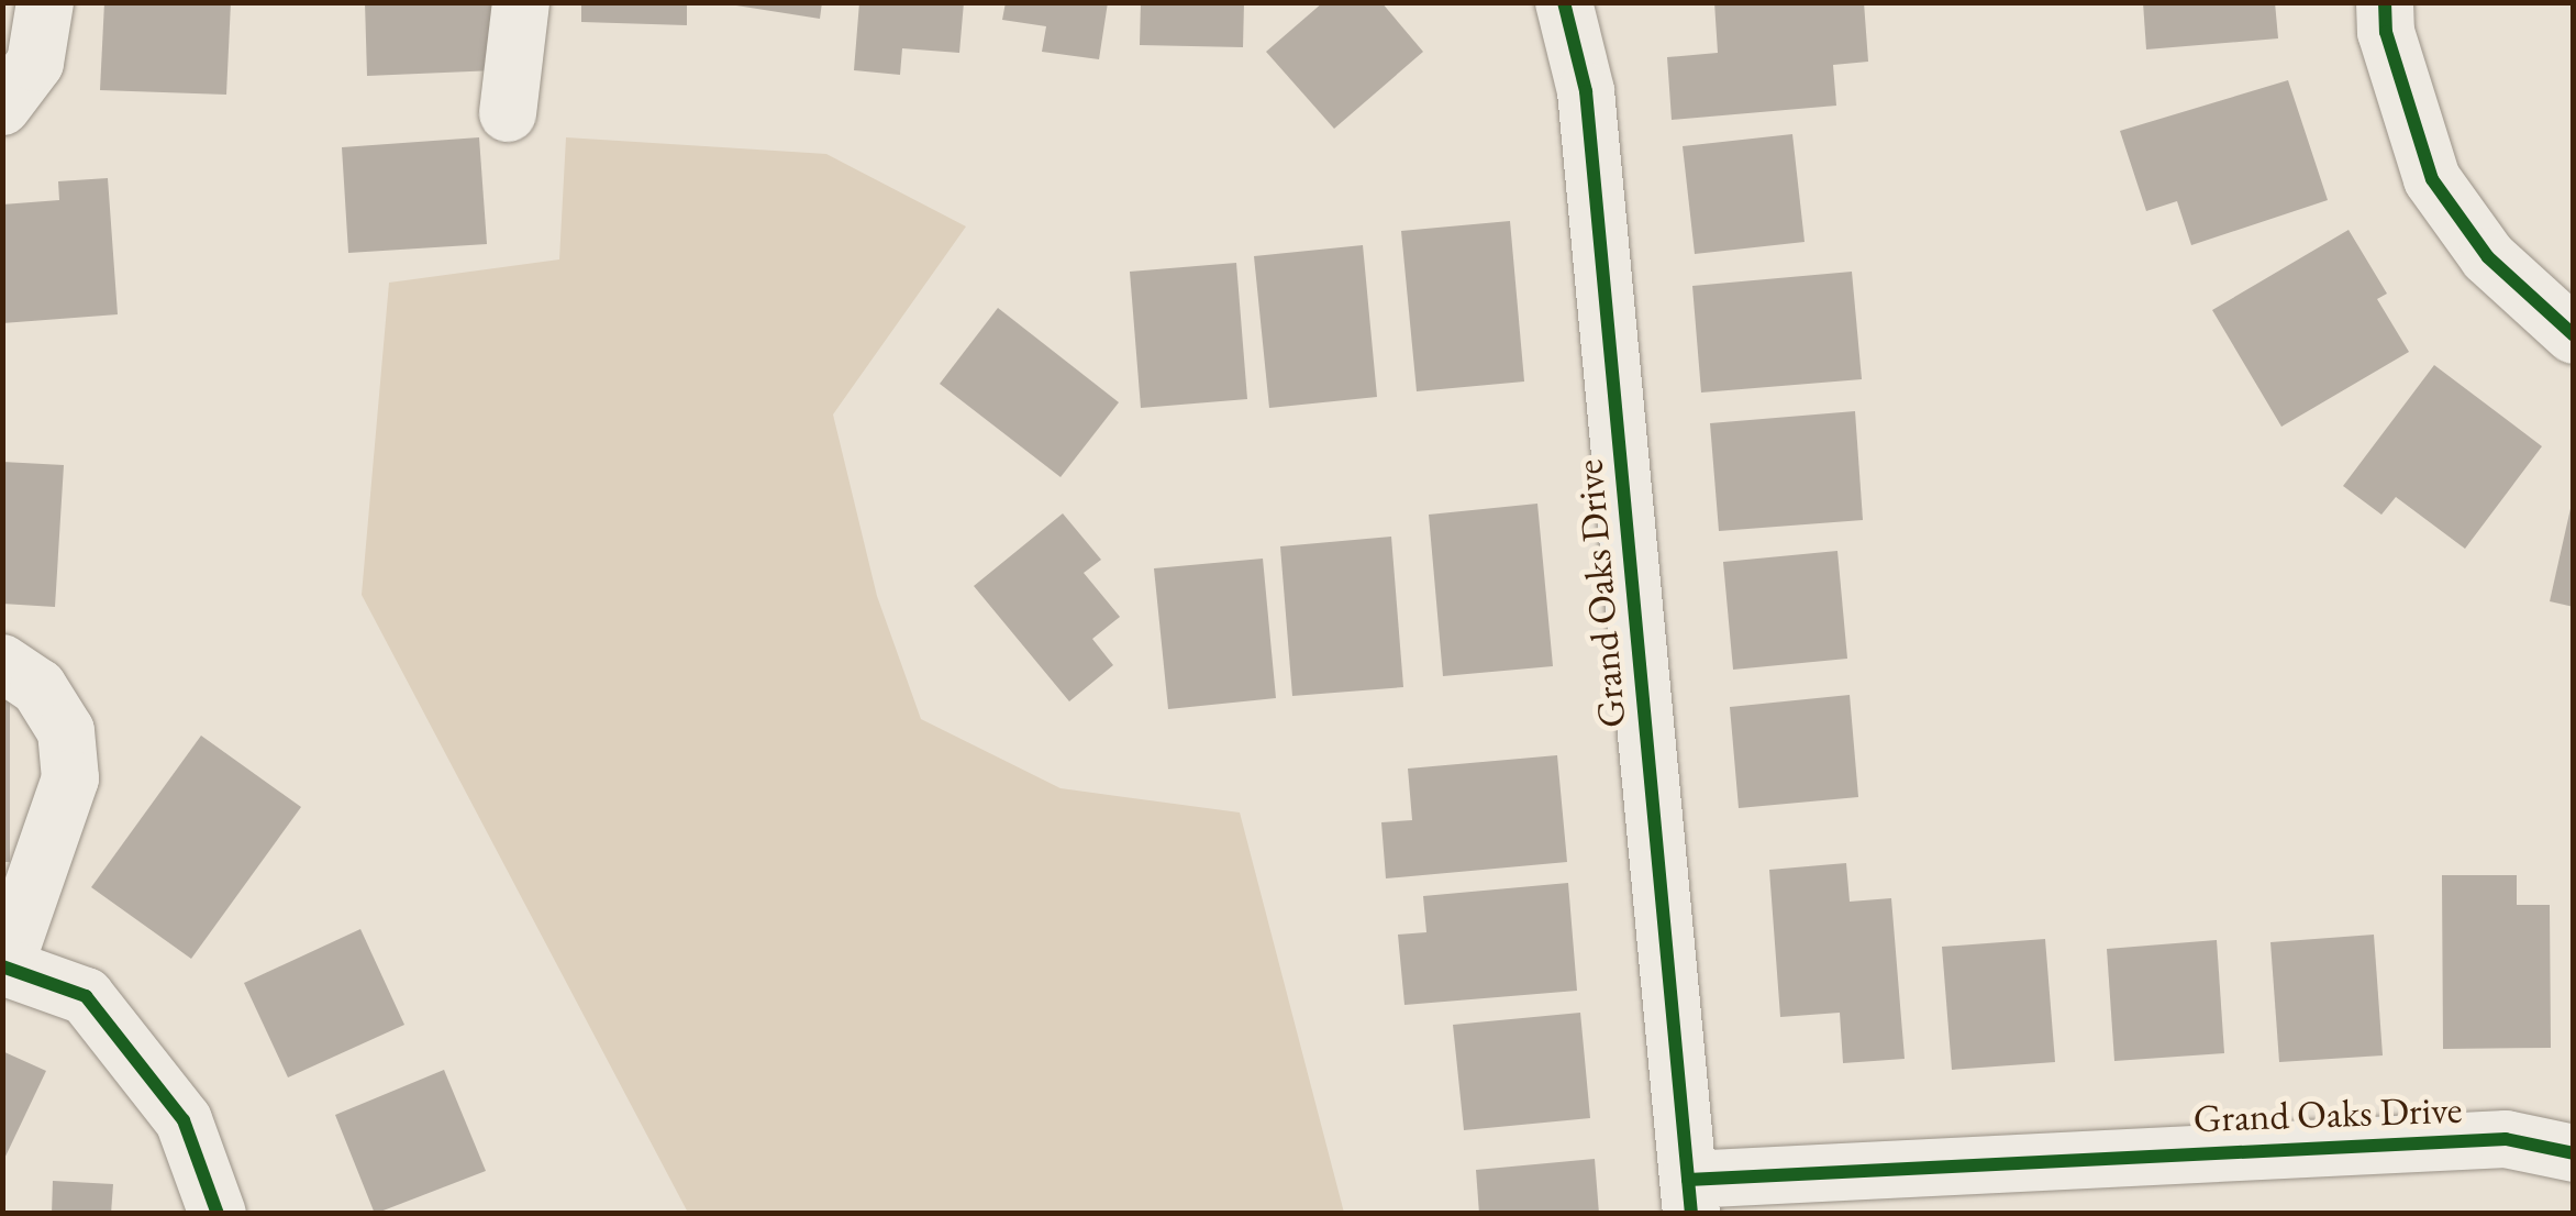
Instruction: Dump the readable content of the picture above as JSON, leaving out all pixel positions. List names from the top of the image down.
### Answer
{
  "streets": {
    "street": ["Grand Oaks Drive"]
  }
}
